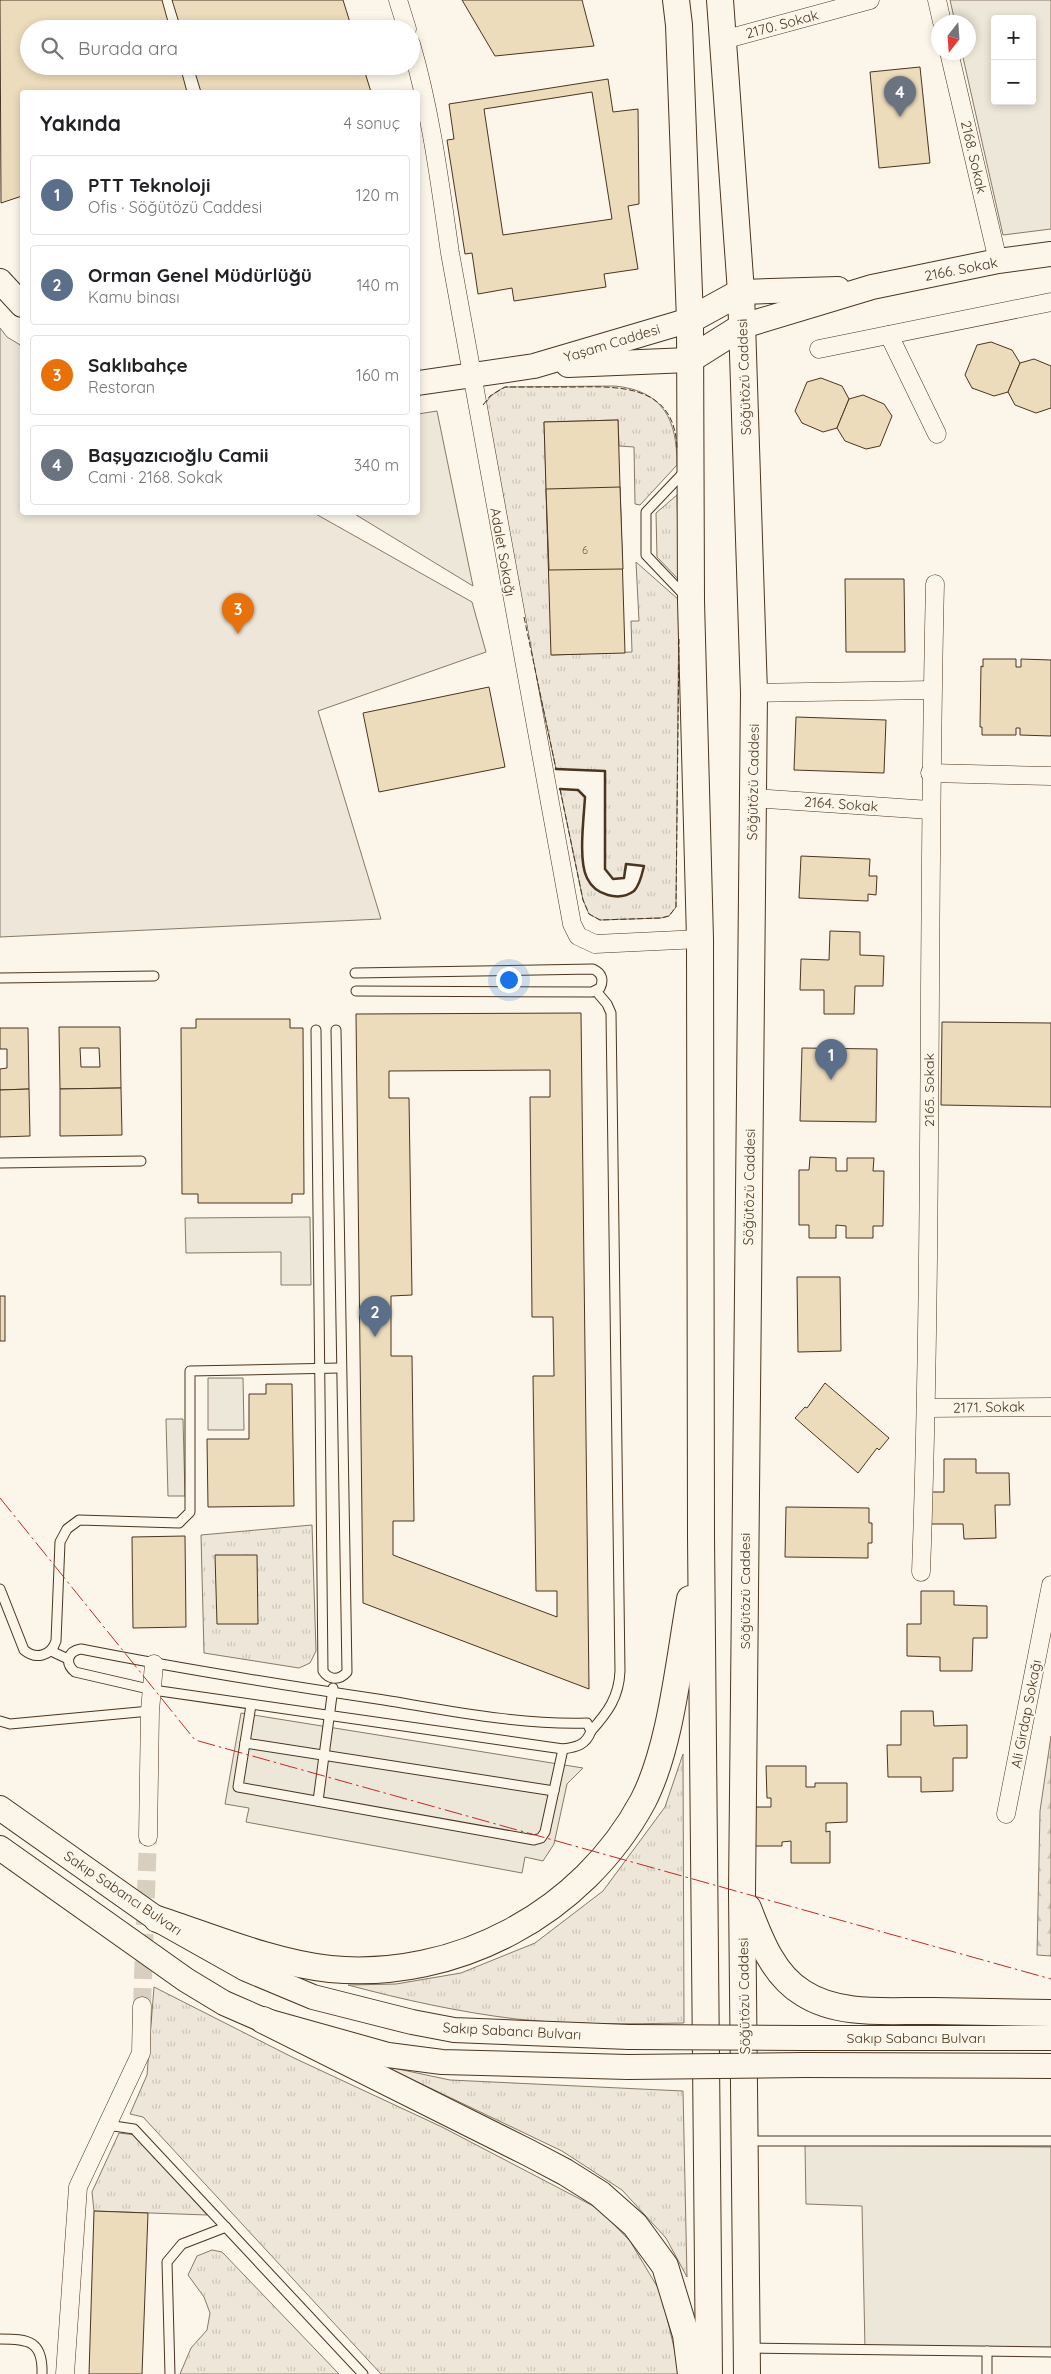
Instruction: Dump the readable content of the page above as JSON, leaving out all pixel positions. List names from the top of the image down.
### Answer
{
  "streets": {
    "main road": ["Söğütözü Caddesi"],
    "street": [
      "2170. Sokak",
      "2168. Sokak",
      "2166. Sokak",
      "Yaşam Caddesi",
      "Adalet Sokağı",
      "2164. Sokak",
      "2165. Sokak",
      "2171. Sokak",
      "Ali Girdap Sokağı",
      "Sakıp Sabancı Bulvarı"
    ]
  },
  "crossings": [
    ["2170. Sokak", "Söğütözü Caddesi"],
    ["2168. Sokak", "2166. Sokak"],
    ["2166. Sokak", "Söğütözü Caddesi"],
    ["Yaşam Caddesi", "Adalet Sokağı"],
    ["Söğütözü Caddesi", "2164. Sokak"],
    ["2164. Sokak", "2165. Sokak"],
    ["2165. Sokak", "2171. Sokak"]
  ],
  "house_numbers": ["6"],
  "north": "bottom",
  "page": {
    "map_buttons": ["+", "−"],
    "search": "Burada ara",
    "pins": [
      "4",
      "3",
      "1",
      "2"
    ],
    "heading": ["Yakında", "4 sonuç"],
    "list": [
      {
        "mark": "1",
        "name": "PTT Teknoloji",
        "note": "Ofis · Söğütözü Caddesi",
        "value": "120 m"
      },
      {
        "mark": "2",
        "name": "Orman Genel Müdürlüğü",
        "note": "Kamu binası",
        "value": "140 m"
      },
      {
        "mark": "3",
        "name": "Saklıbahçe",
        "note": "Restoran",
        "value": "160 m"
      },
      {
        "mark": "4",
        "name": "Başyazıcıoğlu Camii",
        "note": "Cami · 2168. Sokak",
        "value": "340 m"
      }
    ]
  }
}
